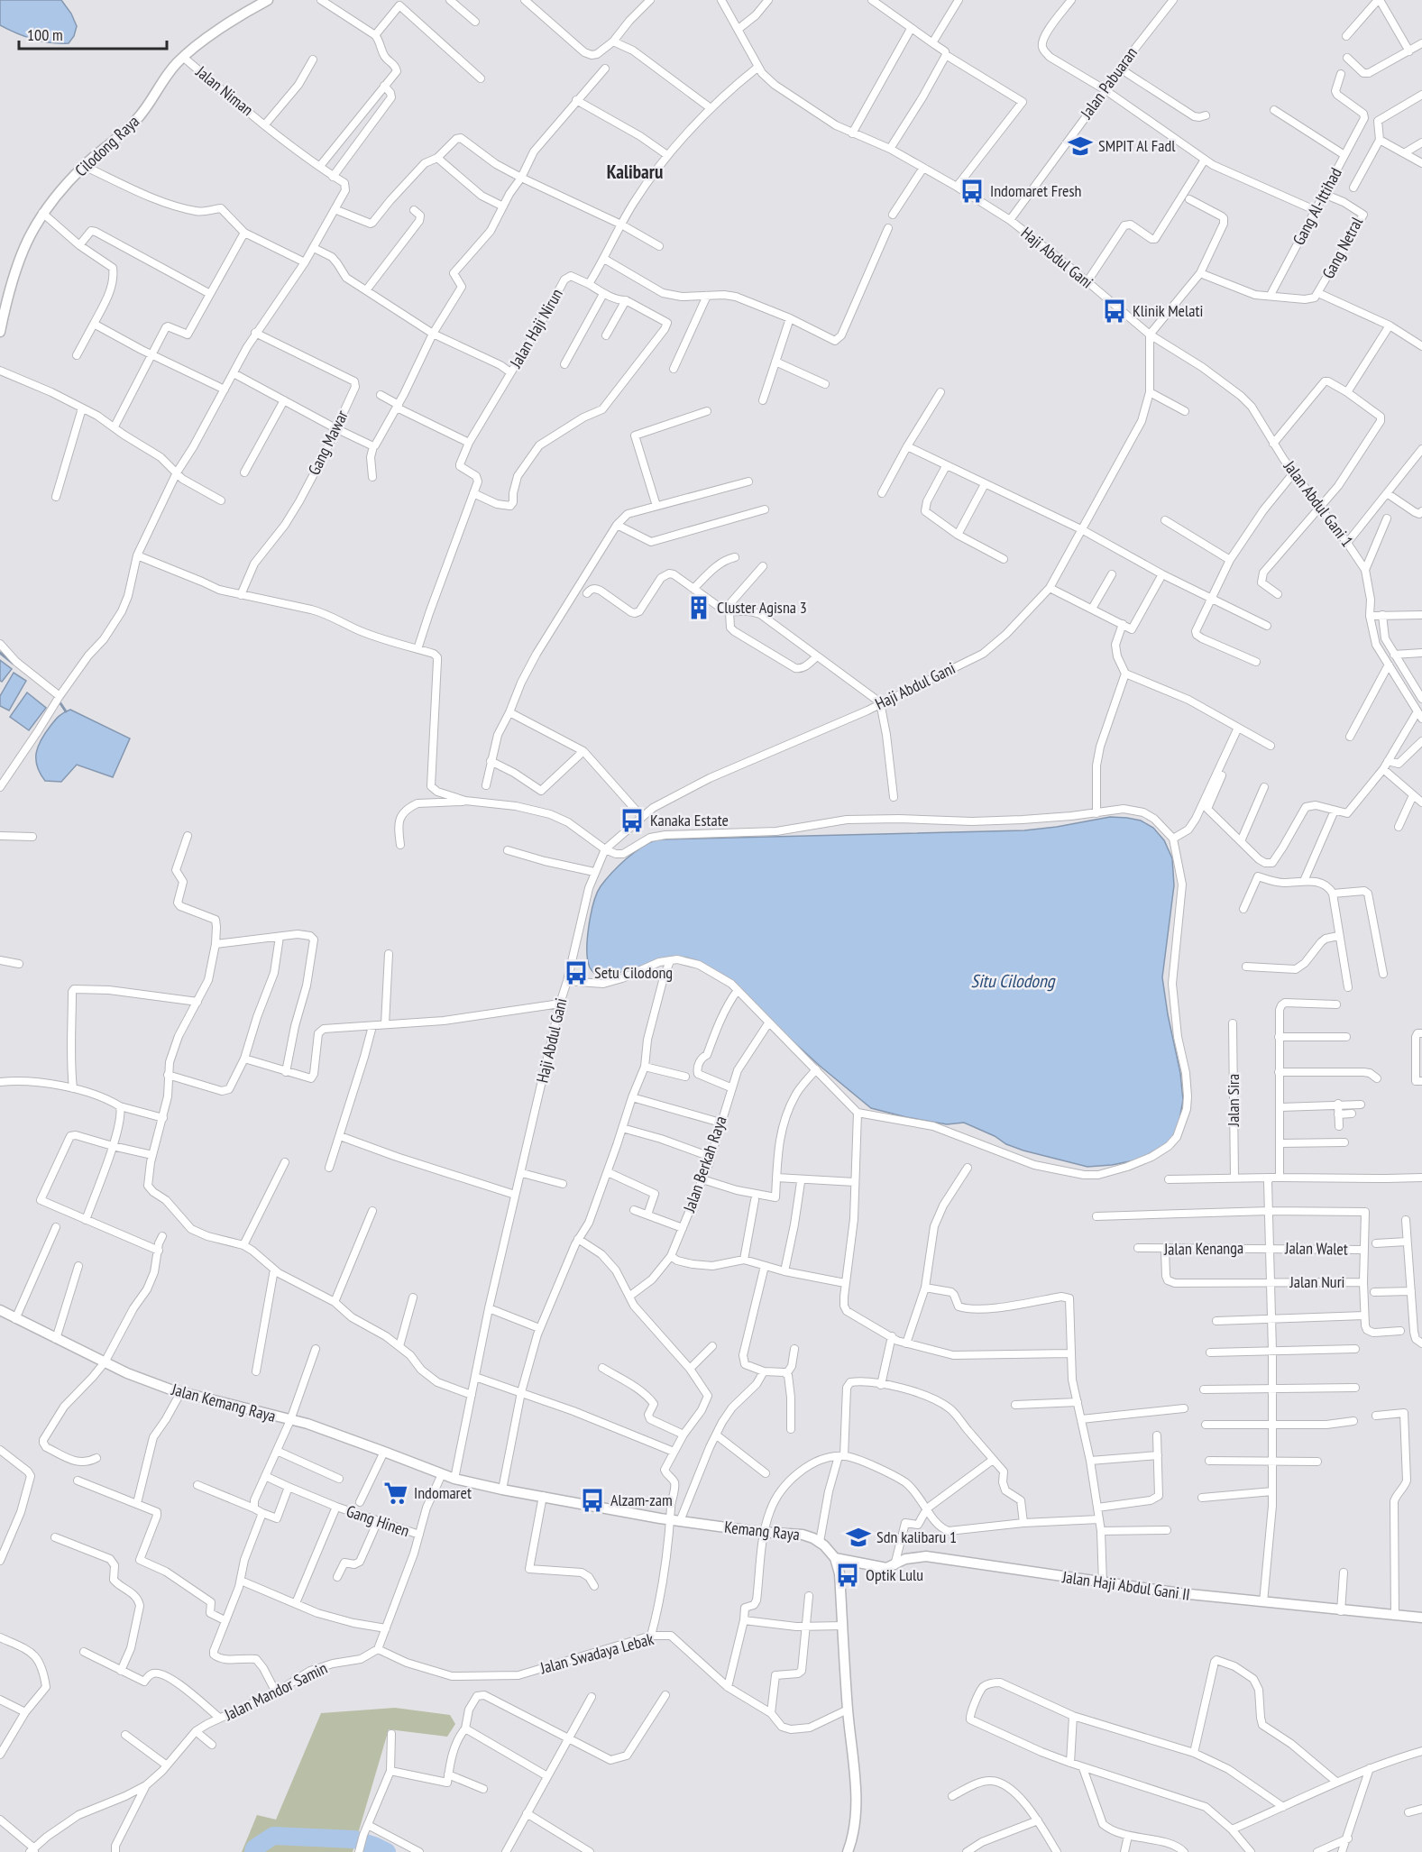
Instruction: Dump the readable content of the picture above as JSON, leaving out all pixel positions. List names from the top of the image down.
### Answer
{
  "streets": {
    "street": [
      "Jalan Pabuaran",
      "Jalan Niman",
      "Cilodong Raya",
      "Gang Al-Ittihad",
      "Gang Netral",
      "Haji Abdul Gani",
      "Jalan Haji Nirun",
      "Gang Mawar",
      "Jalan Abdul Gani 1",
      "Jalan Sira",
      "Jalan Berkah Raya",
      "Jalan Kenanga",
      "Jalan Walet",
      "Jalan Nuri",
      "Jalan Kemang Raya",
      "Gang Hinen",
      "Kemang Raya",
      "Jalan Haji Abdul Gani II",
      "Jalan Swadaya Lebak",
      "Jalan Mandor Samin"
    ]
  },
  "crossings": [
    ["Jalan Pabuaran", "Haji Abdul Gani"],
    ["Jalan Niman", "Cilodong Raya"],
    ["Gang Al-Ittihad", "Gang Netral"],
    ["Haji Abdul Gani", "Jalan Abdul Gani 1"],
    ["Haji Abdul Gani", "Jalan Kemang Raya"],
    ["Haji Abdul Gani", "Kemang Raya"],
    ["Jalan Kenanga", "Jalan Walet"],
    ["Jalan Kenanga", "Jalan Nuri"],
    ["Jalan Kemang Raya", "Kemang Raya"],
    ["Kemang Raya", "Jalan Haji Abdul Gani II"],
    ["Jalan Swadaya Lebak", "Jalan Mandor Samin"]
  ],
  "districts": ["Kalibaru"],
  "water": ["Situ Cilodong"],
  "places": {
    "school or university": ["SMPIT Al Fadl", "Sdn kalibaru 1"],
    "bus stop": [
      "Indomaret Fresh",
      "Klinik Melati",
      "Kanaka Estate",
      "Setu Cilodong",
      "Alzam-zam",
      "Optik Lulu"
    ],
    "building": ["Cluster Agisna 3"],
    "supermarket": ["Indomaret"]
  },
  "scale_bar": "100 m"
}
